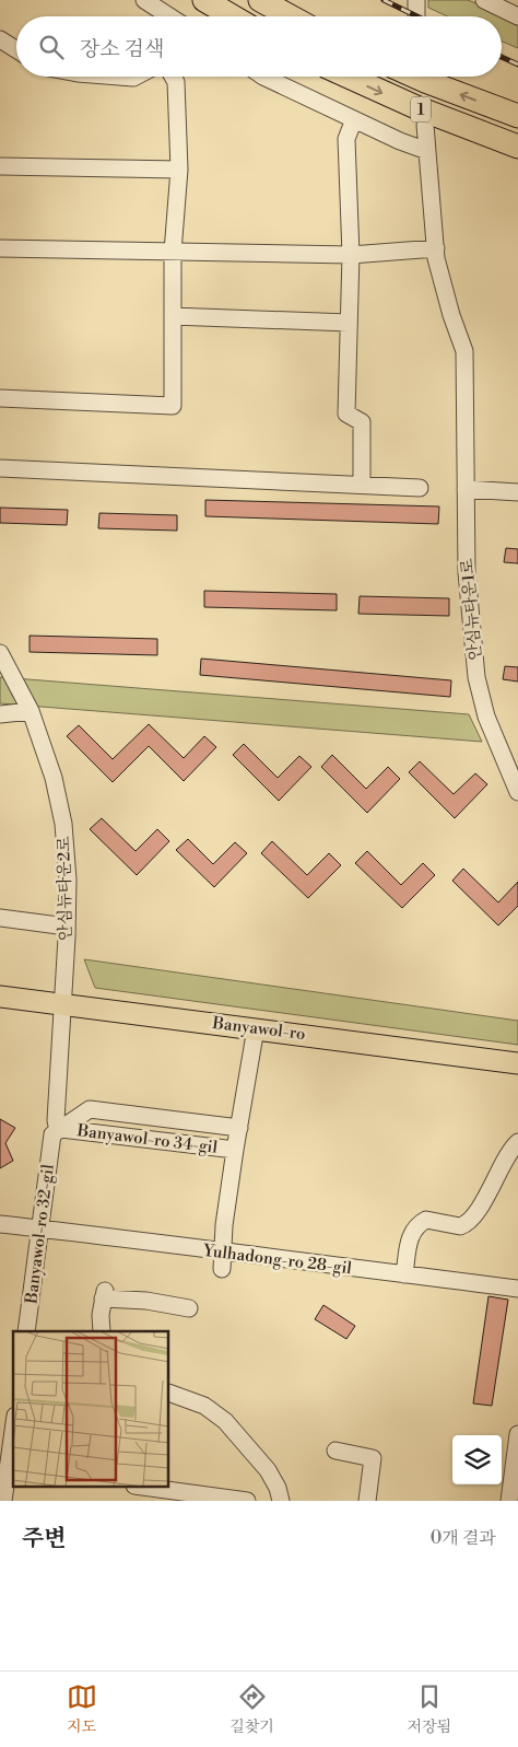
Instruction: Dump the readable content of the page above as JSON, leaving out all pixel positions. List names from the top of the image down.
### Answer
{
  "streets": {
    "highway": ["1"],
    "main road": ["Banyawol-ro"],
    "street": [
      "안심뉴타운1로",
      "안심뉴타운2로",
      "Banyawol-ro 34-gil",
      "Banyawol-ro 32-gil",
      "Yulhadong-ro 28-gil"
    ]
  },
  "crossings": [
    ["안심뉴타운2로", "Banyawol-ro"],
    ["안심뉴타운2로", "Banyawol-ro 34-gil"],
    ["안심뉴타운2로", "Banyawol-ro 32-gil"],
    ["Banyawol-ro", "Banyawol-ro 34-gil"],
    ["Banyawol-ro 34-gil", "Banyawol-ro 32-gil"],
    ["Banyawol-ro 34-gil", "Yulhadong-ro 28-gil"],
    ["Banyawol-ro 32-gil", "Yulhadong-ro 28-gil"]
  ],
  "page": {
    "search": "장소 검색",
    "heading": ["주변", "0개 결과"],
    "nav": ["지도", "길찾기", "저장됨"]
  }
}
